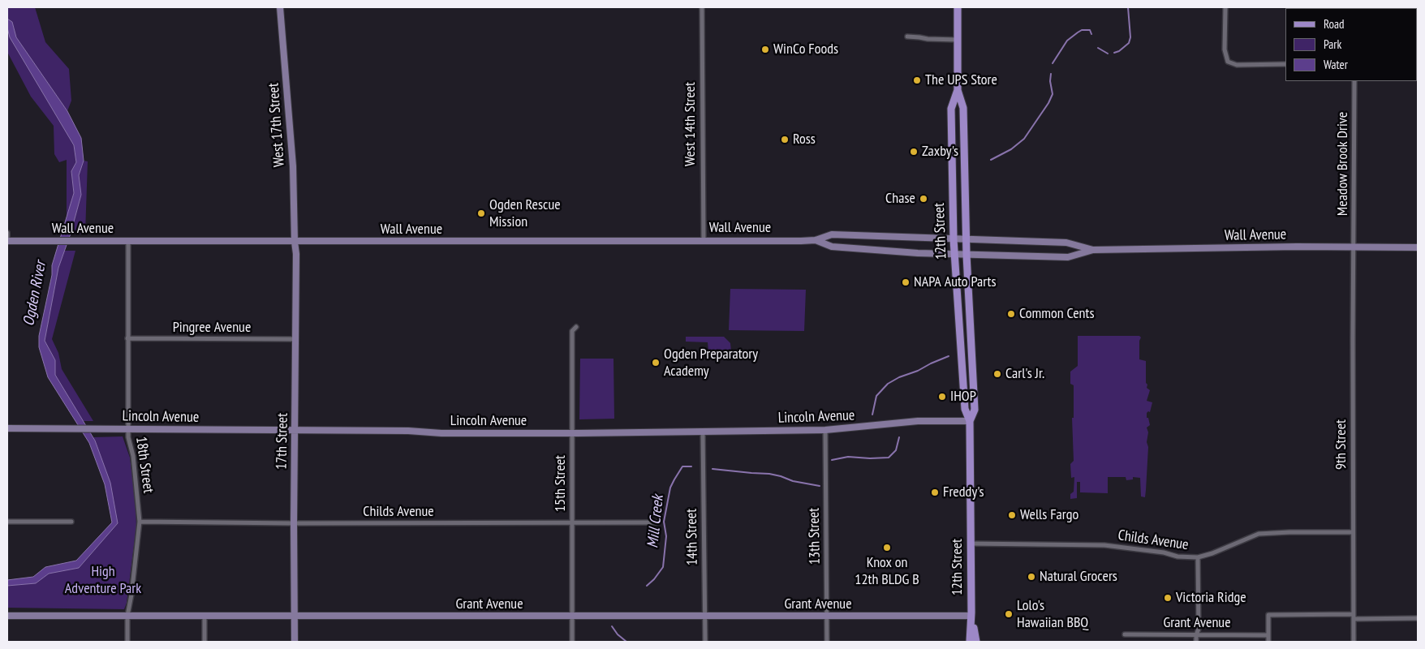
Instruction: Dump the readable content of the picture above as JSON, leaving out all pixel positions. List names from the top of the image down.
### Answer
{
  "streets": {
    "main road": ["12th Street"],
    "street": [
      "West 14th Street",
      "West 17th Street",
      "Meadow Brook Drive",
      "Wall Avenue",
      "Pingree Avenue",
      "Lincoln Avenue",
      "17th Street",
      "9th Street",
      "18th Street",
      "15th Street",
      "Childs Avenue",
      "13th Street",
      "14th Street",
      "Grant Avenue"
    ]
  },
  "crossings": [
    ["West 14th Street", "Wall Avenue"],
    ["West 17th Street", "Wall Avenue"],
    ["West 17th Street", "17th Street"],
    ["Meadow Brook Drive", "Wall Avenue"],
    ["Meadow Brook Drive", "9th Street"],
    ["Wall Avenue", "12th Street"],
    ["Wall Avenue", "17th Street"],
    ["Wall Avenue", "9th Street"],
    ["Wall Avenue", "18th Street"],
    ["12th Street", "Lincoln Avenue"],
    ["12th Street", "Childs Avenue"],
    ["12th Street", "Grant Avenue"],
    ["Pingree Avenue", "17th Street"],
    ["Pingree Avenue", "18th Street"],
    ["Lincoln Avenue", "17th Street"],
    ["Lincoln Avenue", "18th Street"],
    ["Lincoln Avenue", "15th Street"],
    ["Lincoln Avenue", "13th Street"],
    ["Lincoln Avenue", "14th Street"],
    ["17th Street", "Childs Avenue"],
    ["17th Street", "Grant Avenue"],
    ["9th Street", "Childs Avenue"],
    ["18th Street", "Childs Avenue"],
    ["18th Street", "Grant Avenue"],
    ["15th Street", "Childs Avenue"],
    ["15th Street", "Grant Avenue"],
    ["13th Street", "Grant Avenue"],
    ["14th Street", "Grant Avenue"]
  ],
  "water": ["Ogden River", "Mill Creek"],
  "parks": ["High Adventure Park"],
  "places": [
    "WinCo Foods",
    "The UPS Store",
    "Ross",
    "Zaxby's",
    "Chase",
    "Ogden Rescue Mission",
    "NAPA Auto Parts",
    "Common Cents",
    "Ogden Preparatory Academy",
    "Carl's Jr.",
    "IHOP",
    "Freddy's",
    "Wells Fargo",
    "Knox on 12th BLDG B",
    "Natural Grocers",
    "Victoria Ridge",
    "Lolo's Hawaiian BBQ"
  ],
  "legend": ["Road", "Park", "Water"]
}
